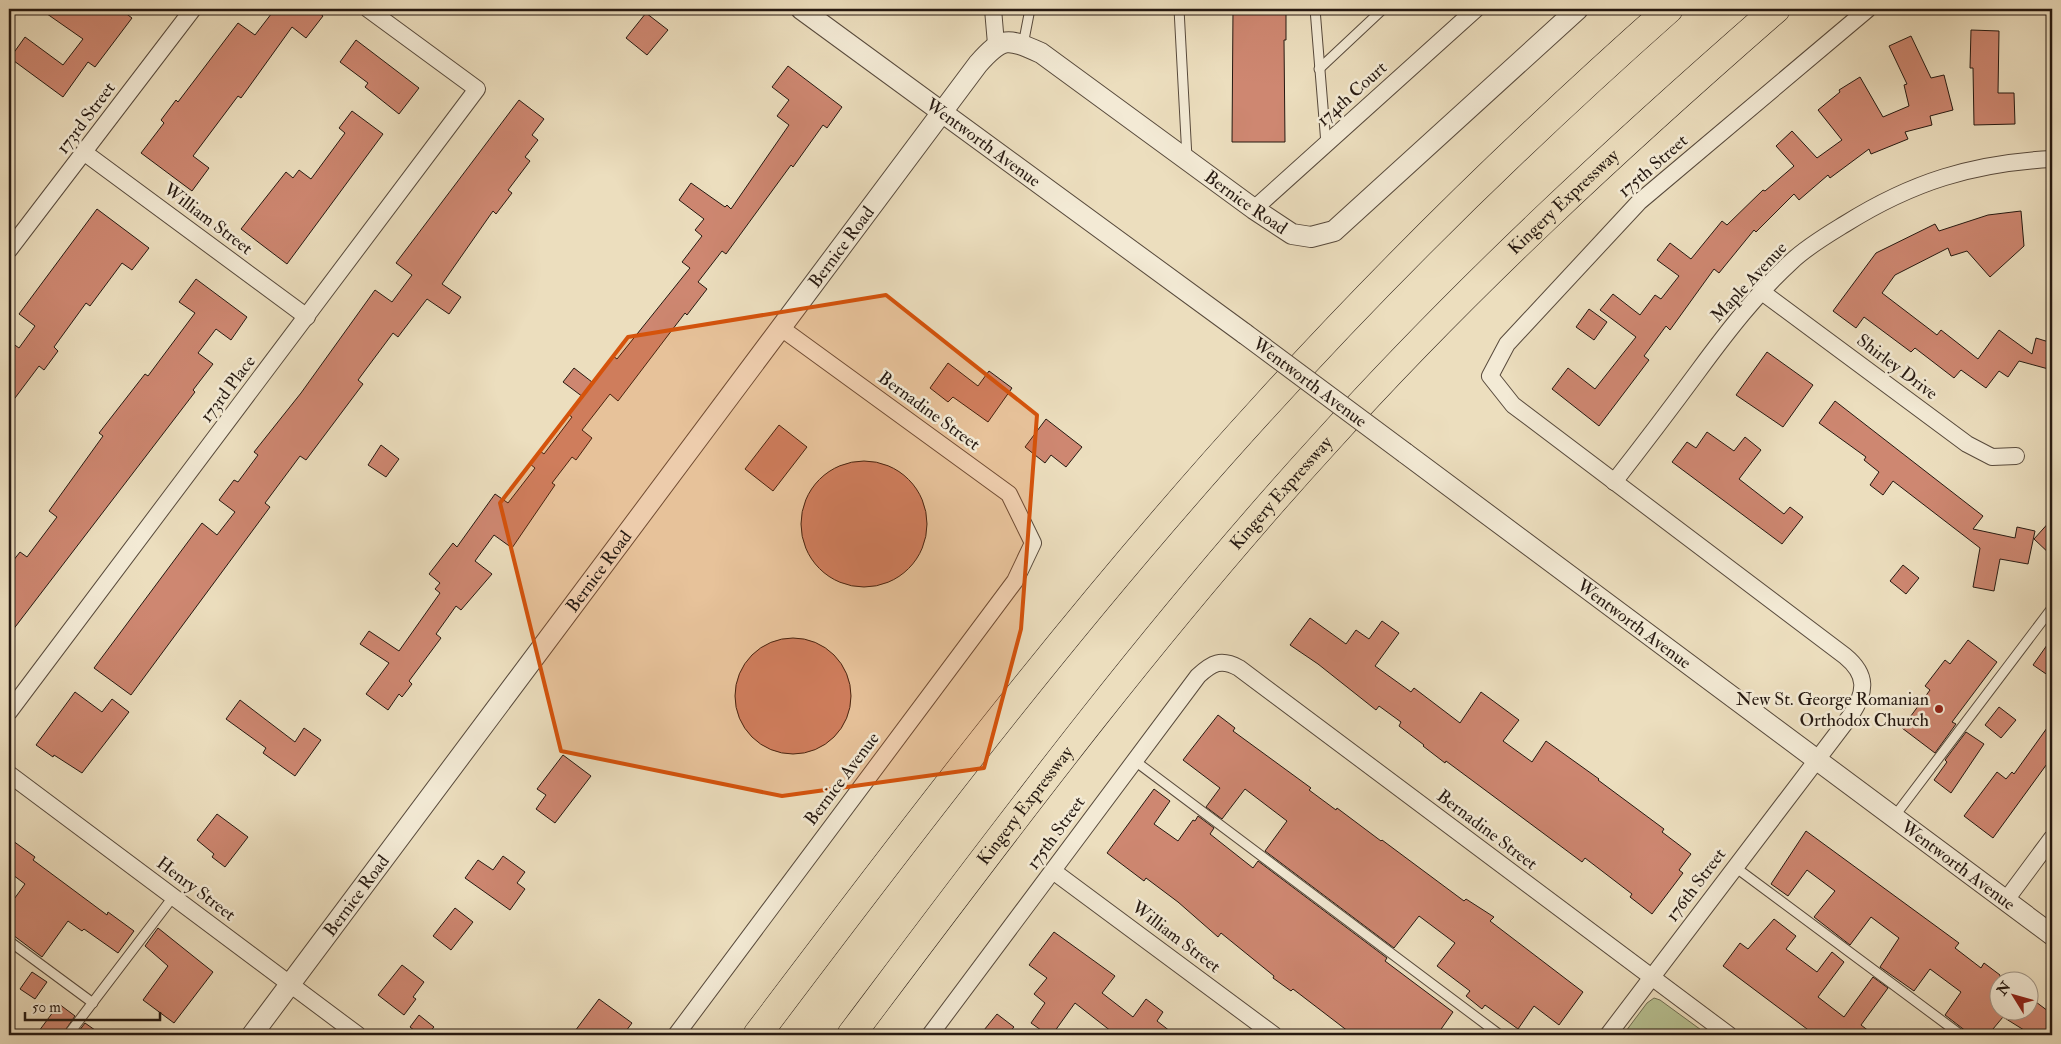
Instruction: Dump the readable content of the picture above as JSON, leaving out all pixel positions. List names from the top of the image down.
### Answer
{
  "streets": {
    "highway": ["Kingery Expressway"],
    "street": [
      "174th Court",
      "173rd Street",
      "Wentworth Avenue",
      "175th Street",
      "Bernice Road",
      "William Street",
      "Maple Avenue",
      "Shirley Drive",
      "173rd Place",
      "Bernadine Street",
      "Bernice Avenue",
      "176th Street",
      "Henry Street"
    ]
  },
  "crossings": [
    ["174th Court", "Bernice Road"],
    ["173rd Street", "William Street"],
    ["Wentworth Avenue", "Bernice Road"],
    ["Wentworth Avenue", "176th Street"],
    ["175th Street", "William Street"],
    ["175th Street", "Maple Avenue"],
    ["175th Street", "Bernadine Street"],
    ["Bernice Road", "Bernadine Street"],
    ["Bernice Road", "Henry Street"],
    ["William Street", "173rd Place"],
    ["Maple Avenue", "Shirley Drive"],
    ["Bernadine Street", "Bernice Avenue"],
    ["Bernadine Street", "176th Street"]
  ],
  "places": ["New St. George Romanian Orthodox Church"],
  "scale_bar": "50 m",
  "north": "top left"
}
